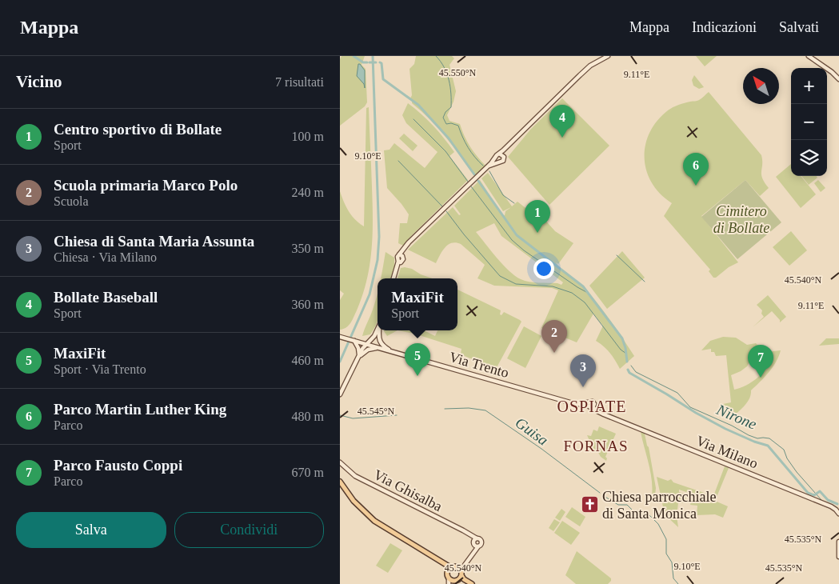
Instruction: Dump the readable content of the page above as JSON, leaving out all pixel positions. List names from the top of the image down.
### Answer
{
  "streets": {
    "street": ["Via Trento", "Via Milano", "Via Ghisalba"]
  },
  "crossings": [
    ["Via Trento", "Via Milano"]
  ],
  "districts": ["OSPIATE", "FORNAS"],
  "water": ["Nirone", "Guisa"],
  "parks": ["Cimitero di Bollate"],
  "places": {
    "church": ["Chiesa parrocchiale di Santa Monica"]
  },
  "north": "top left",
  "page": {
    "header": "Mappa",
    "nav": ["Mappa", "Indicazioni", "Salvati"],
    "heading": ["Vicino", "7 risultati"],
    "map_buttons": ["+", "−"],
    "pins": [
      "4",
      "6",
      "1",
      "2",
      "5",
      "7",
      "3"
    ],
    "list": [
      {
        "mark": "1",
        "name": "Centro sportivo di Bollate",
        "note": "Sport",
        "value": "100 m"
      },
      {
        "mark": "2",
        "name": "Scuola primaria Marco Polo",
        "note": "Scuola",
        "value": "240 m"
      },
      {
        "mark": "3",
        "name": "Chiesa di Santa Maria Assunta",
        "note": "Chiesa · Via Milano",
        "value": "350 m"
      },
      {
        "mark": "4",
        "name": "Bollate Baseball",
        "note": "Sport",
        "value": "360 m"
      },
      {
        "mark": "5",
        "name": "MaxiFit",
        "note": "Sport · Via Trento",
        "value": "460 m"
      },
      {
        "mark": "6",
        "name": "Parco Martin Luther King",
        "note": "Parco",
        "value": "480 m"
      },
      {
        "mark": "7",
        "name": "Parco Fausto Coppi",
        "note": "Parco",
        "value": "670 m"
      }
    ],
    "popup": ["MaxiFit", "Sport"],
    "buttons": ["Salva", "Condividi"]
  },
  "coordinates": [
    "45.550°N",
    "9.11°E",
    "9.10°E",
    "45.540°N",
    "45.545°N",
    "45.535°N"
  ]
}
